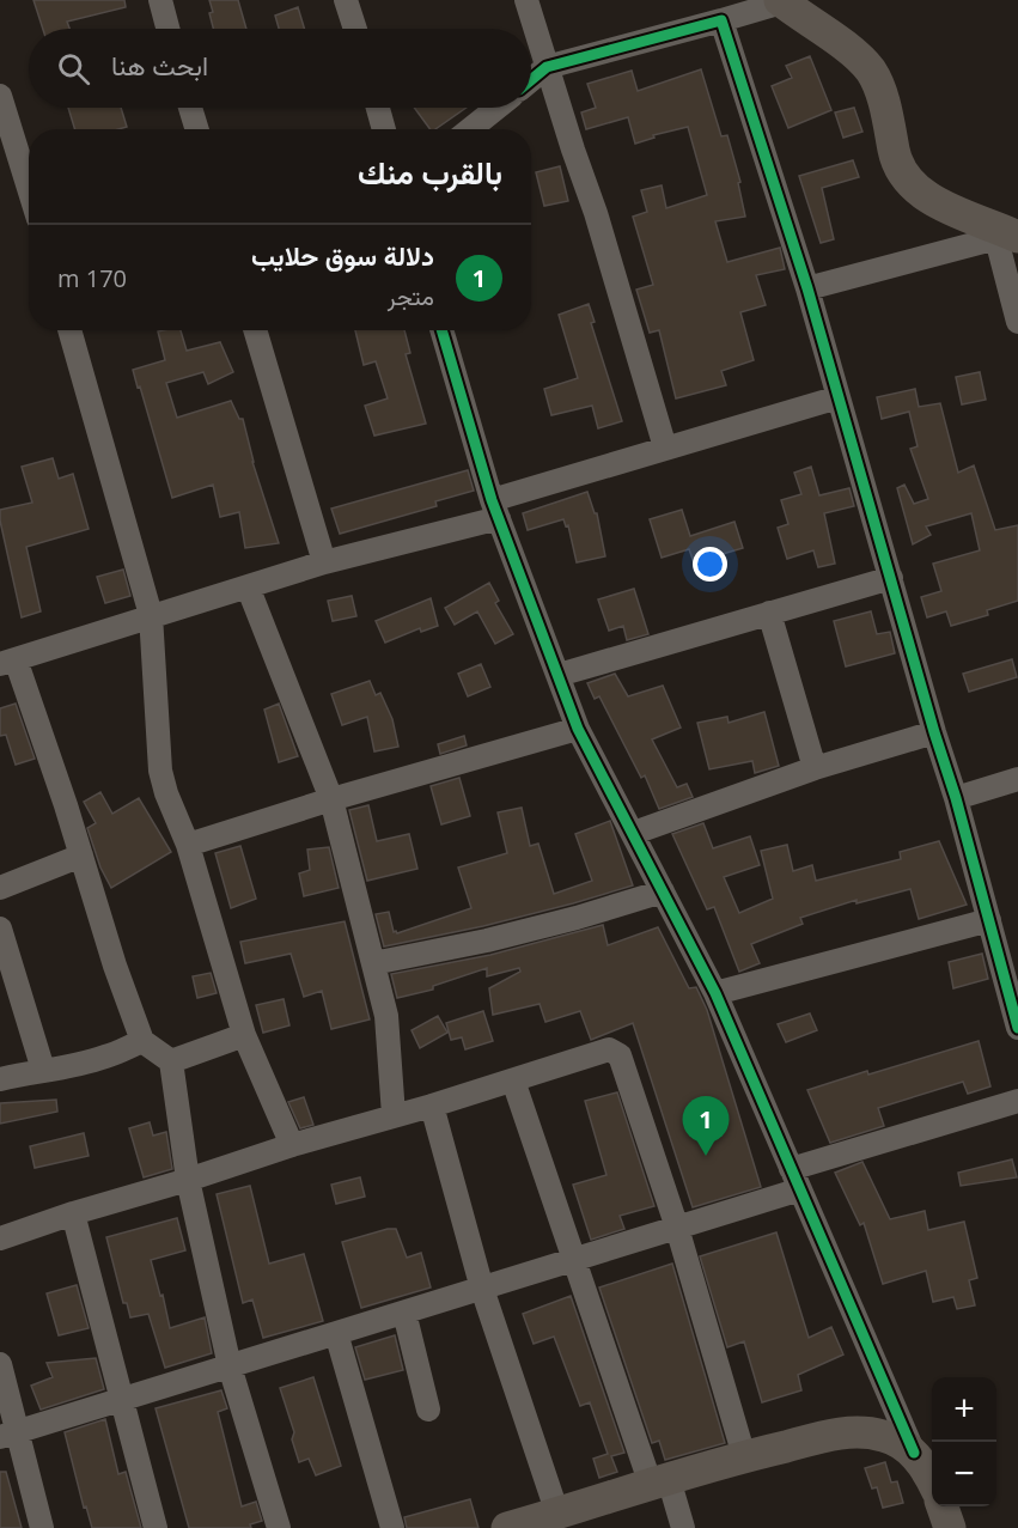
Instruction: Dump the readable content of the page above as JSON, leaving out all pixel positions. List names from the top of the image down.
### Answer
{
  "page": {
    "search": "ابحث هنا",
    "heading": "بالقرب منك",
    "list": [
      {
        "mark": "1",
        "name": "دلالة سوق حلايب",
        "note": "متجر",
        "value": "170 m"
      }
    ],
    "pins": "1",
    "map_buttons": ["+", "−"]
  }
}
